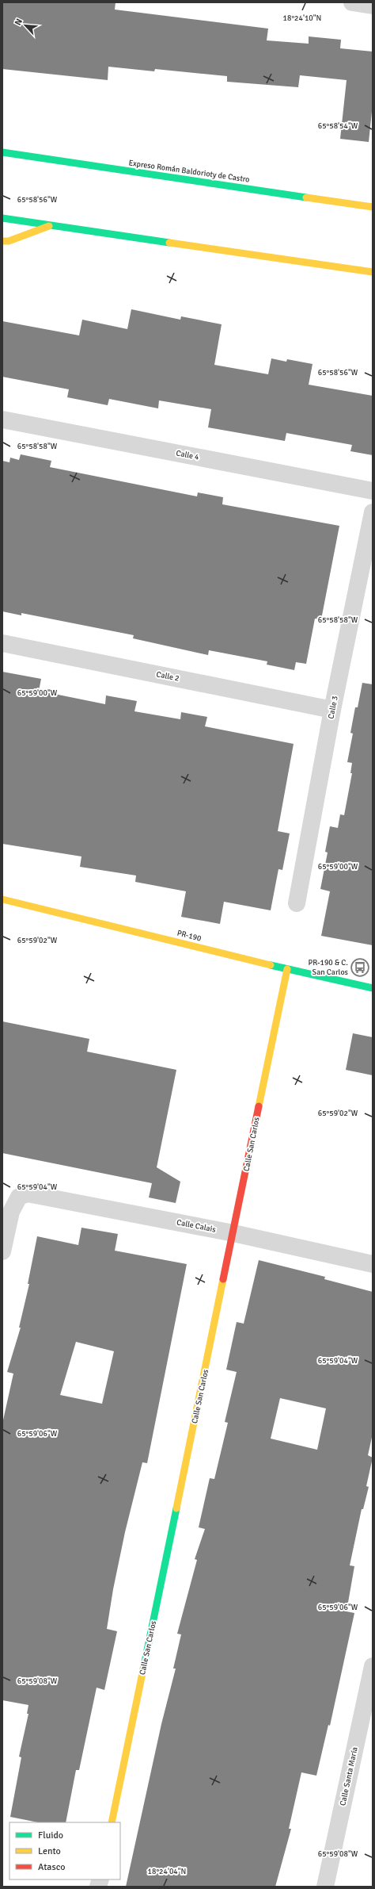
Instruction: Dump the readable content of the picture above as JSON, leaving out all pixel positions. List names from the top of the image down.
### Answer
{
  "streets": {
    "main road": ["Expreso Román Baldorioty de Castro", "PR-190", "Calle San Carlos"],
    "street": [
      "Calle 4",
      "Calle 2",
      "Calle 3",
      "Calle Calais",
      "Calle Santa María"
    ]
  },
  "crossings": [
    ["Calle 2", "Calle 3"],
    ["PR-190", "Calle San Carlos"],
    ["Calle San Carlos", "Calle Calais"]
  ],
  "places": {
    "bus stop": ["PR-190 & C. San Carlos"]
  },
  "legend": ["Fluido", "Lento", "Atasco"],
  "north": "top left",
  "coordinates": [
    "18°24'10\"N",
    "65°58'54\"W",
    "65°58'56\"W",
    "65°58'58\"W",
    "65°59'00\"W",
    "65°59'02\"W",
    "65°59'04\"W",
    "65°59'06\"W",
    "65°59'08\"W",
    "18°24'04\"N"
  ]
}
